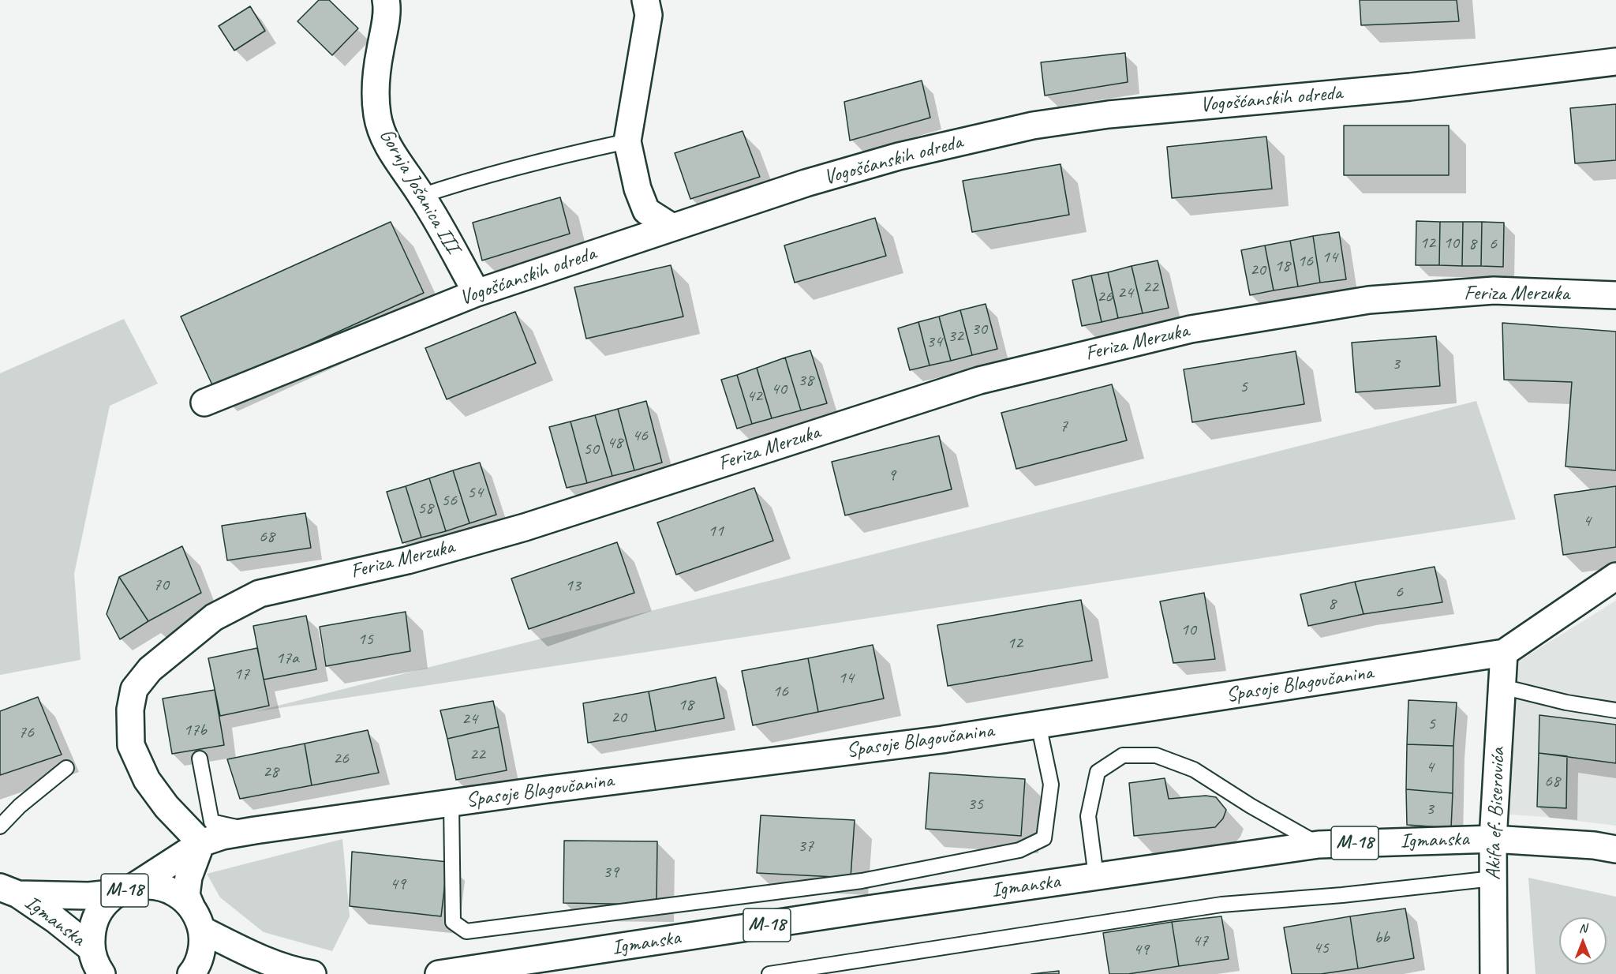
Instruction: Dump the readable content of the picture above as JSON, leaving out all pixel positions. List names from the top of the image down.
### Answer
{
  "streets": {
    "street": [
      "Vogošćanskih odreda",
      "Gornja Jošanica III",
      "Feriza Merzuka",
      "Spasoje Blagovčanina",
      "Akifa ef. Biserovića",
      "Igmanska",
      "M-18"
    ]
  },
  "crossings": [
    ["Vogošćanskih odreda", "Gornja Jošanica III"],
    ["Feriza Merzuka", "Spasoje Blagovčanina"],
    ["Spasoje Blagovčanina", "Akifa ef. Biserovića"],
    ["Spasoje Blagovčanina", "Igmanska"],
    ["Spasoje Blagovčanina", "M-18"],
    ["Akifa ef. Biserovića", "Igmanska"],
    ["Igmanska", "M-18"]
  ],
  "house_numbers": [
    "12",
    "10",
    "8",
    "6",
    "14",
    "16",
    "18",
    "20",
    "22",
    "24",
    "26",
    "30",
    "32",
    "34",
    "3",
    "38",
    "5",
    "40",
    "42",
    "7",
    "46",
    "48",
    "50",
    "9",
    "54",
    "56",
    "58",
    "4",
    "11",
    "68",
    "70",
    "13",
    "6",
    "8",
    "10",
    "15",
    "12",
    "17a",
    "17",
    "14",
    "16",
    "18",
    "20",
    "24",
    "5",
    "17b",
    "76",
    "22",
    "26",
    "4",
    "28",
    "68",
    "35",
    "3",
    "37",
    "39",
    "49",
    "bb",
    "47",
    "45",
    "49"
  ],
  "north": "top"
}
